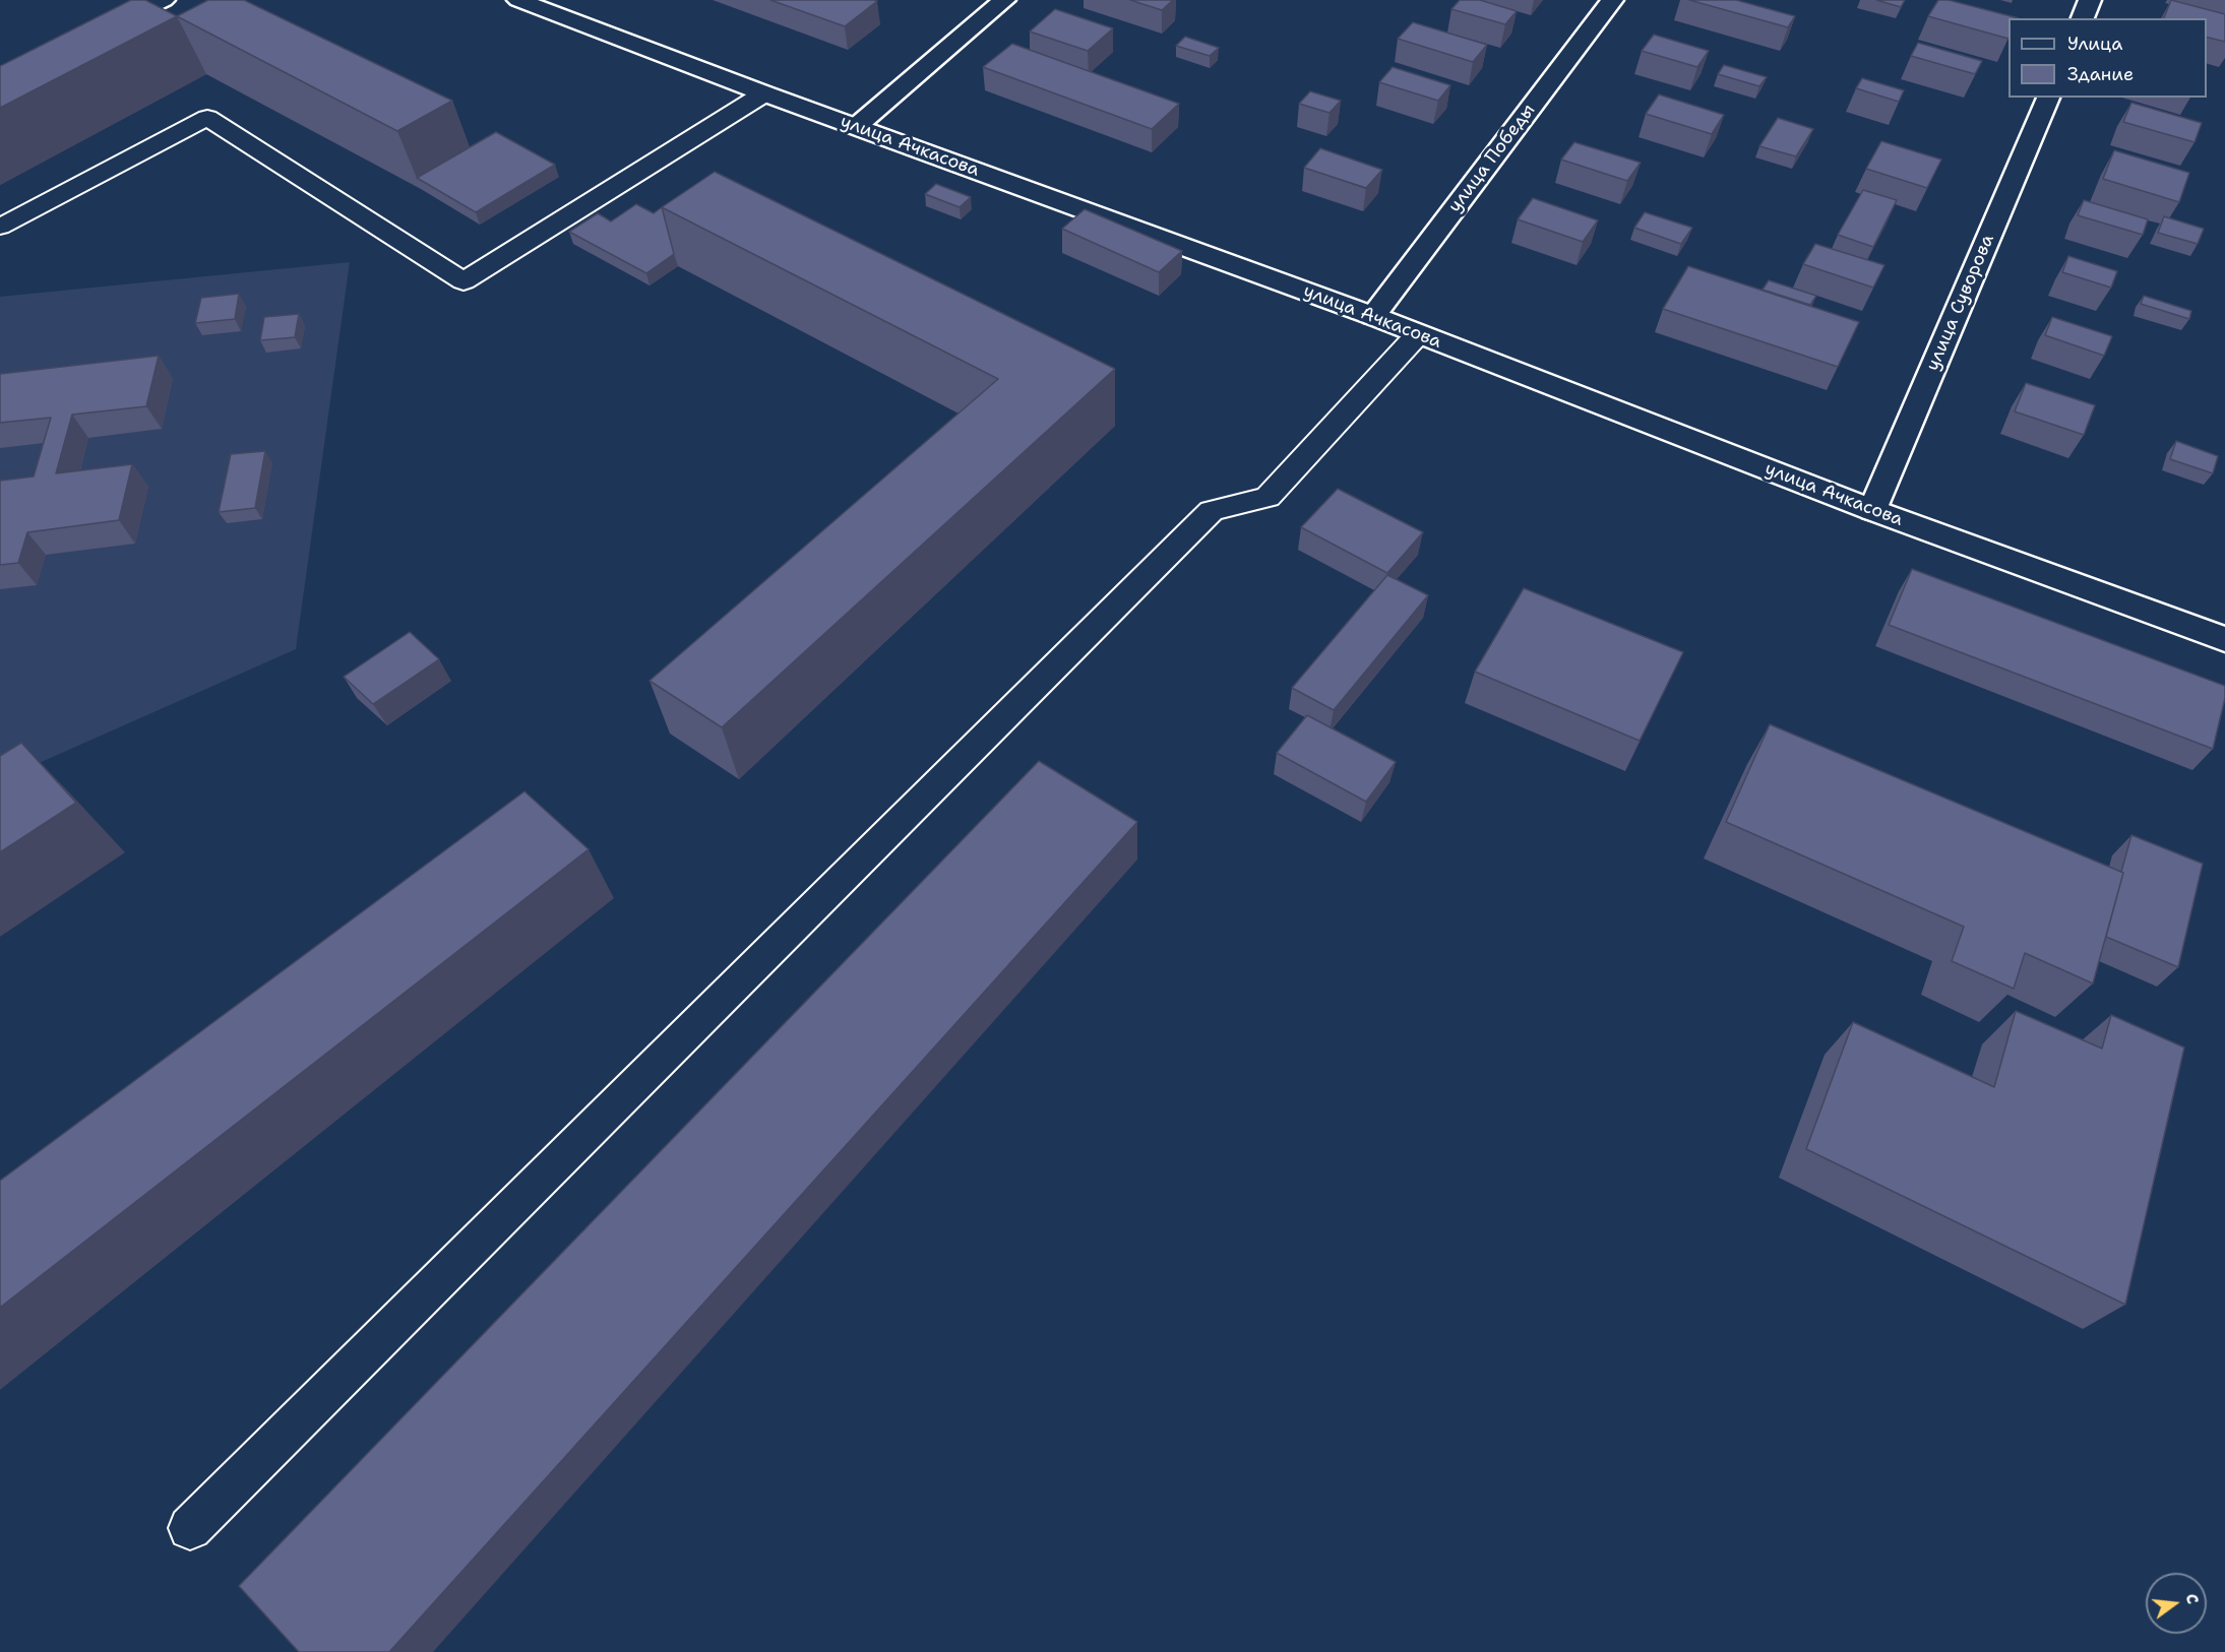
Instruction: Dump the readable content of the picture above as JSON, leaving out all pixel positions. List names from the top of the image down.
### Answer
{
  "streets": {
    "street": ["улица Ачкасова", "улица Победы", "улица Суворова"]
  },
  "crossings": [
    ["улица Ачкасова", "улица Победы"],
    ["улица Ачкасова", "улица Суворова"]
  ],
  "legend": ["Улица", "Здание"],
  "north": "right"
}
